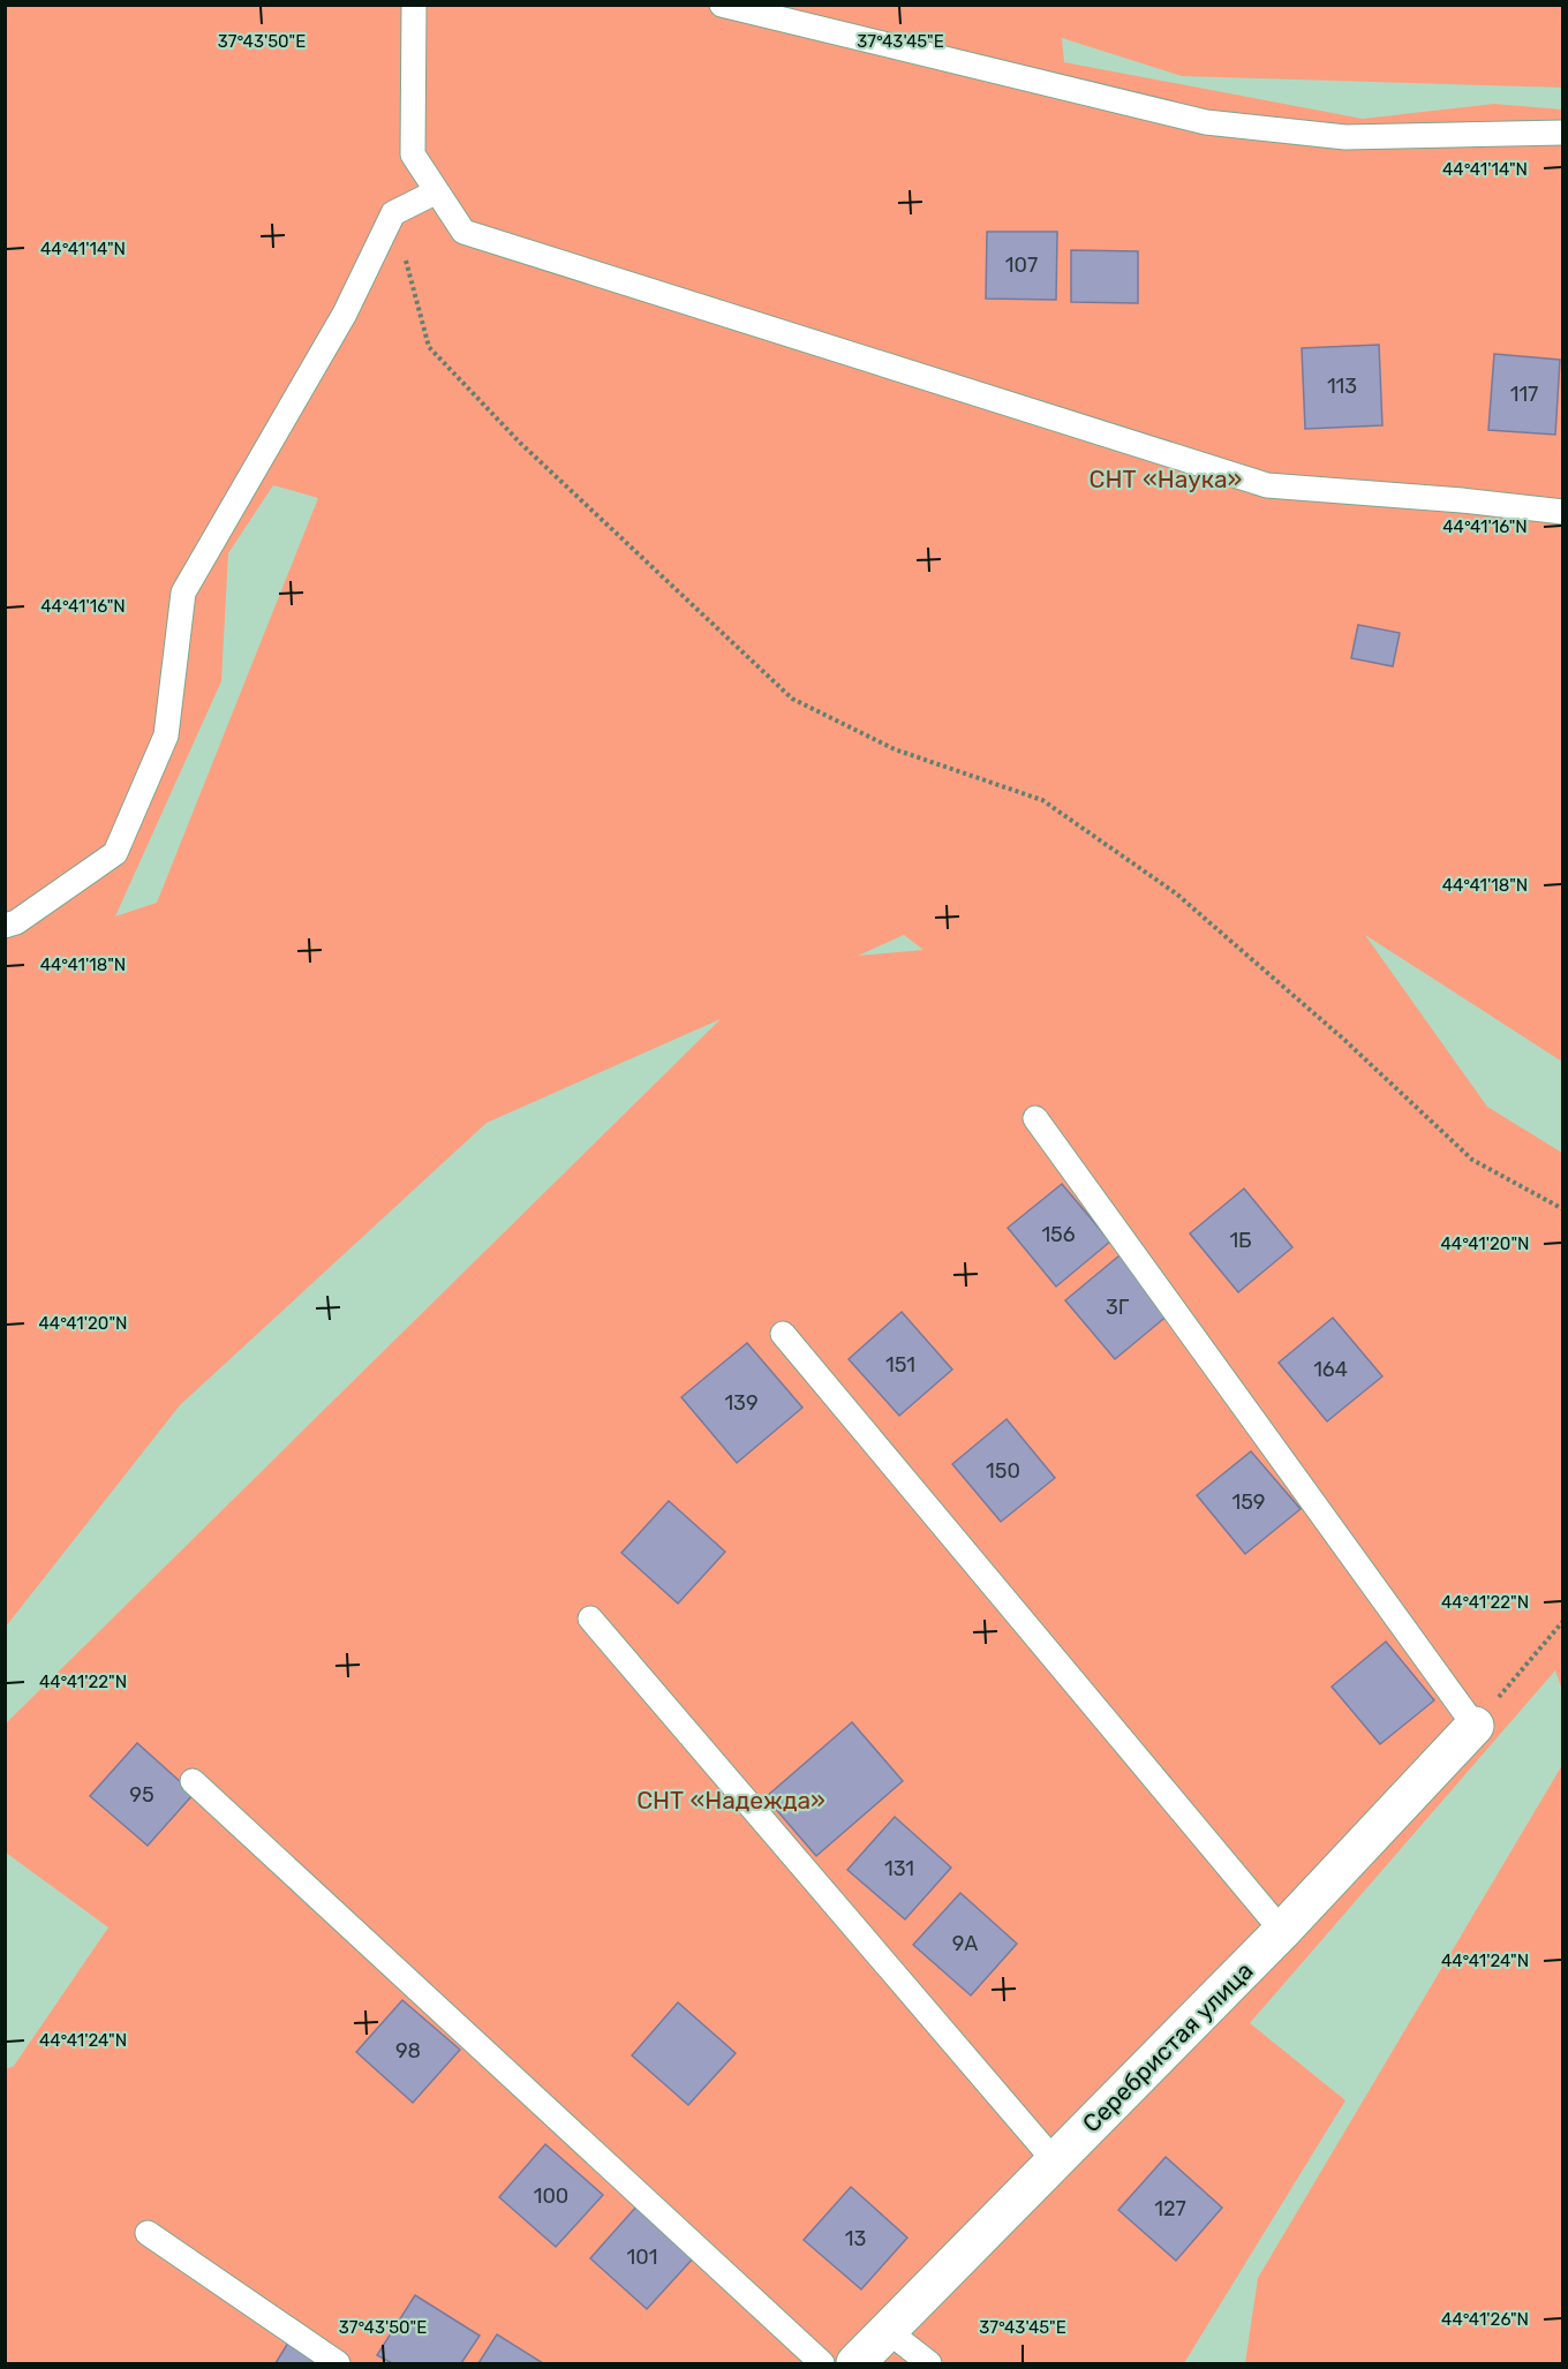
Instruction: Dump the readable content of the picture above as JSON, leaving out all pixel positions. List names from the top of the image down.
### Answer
{
  "streets": {
    "street": ["Серебристая улица"]
  },
  "parks": ["СНТ «Наука»", "СНТ «Надежда»"],
  "house_numbers": [
    "107",
    "113",
    "117",
    "156",
    "1Б",
    "3Г",
    "151",
    "164",
    "139",
    "150",
    "159",
    "95",
    "131",
    "9А",
    "98",
    "100",
    "127",
    "13",
    "101"
  ],
  "coordinates": [
    "37°43'50\"E",
    "37°43'45\"E",
    "44°41'14\"N",
    "44°41'16\"N",
    "44°41'18\"N",
    "44°41'20\"N",
    "44°41'22\"N",
    "44°41'24\"N",
    "44°41'26\"N"
  ]
}
